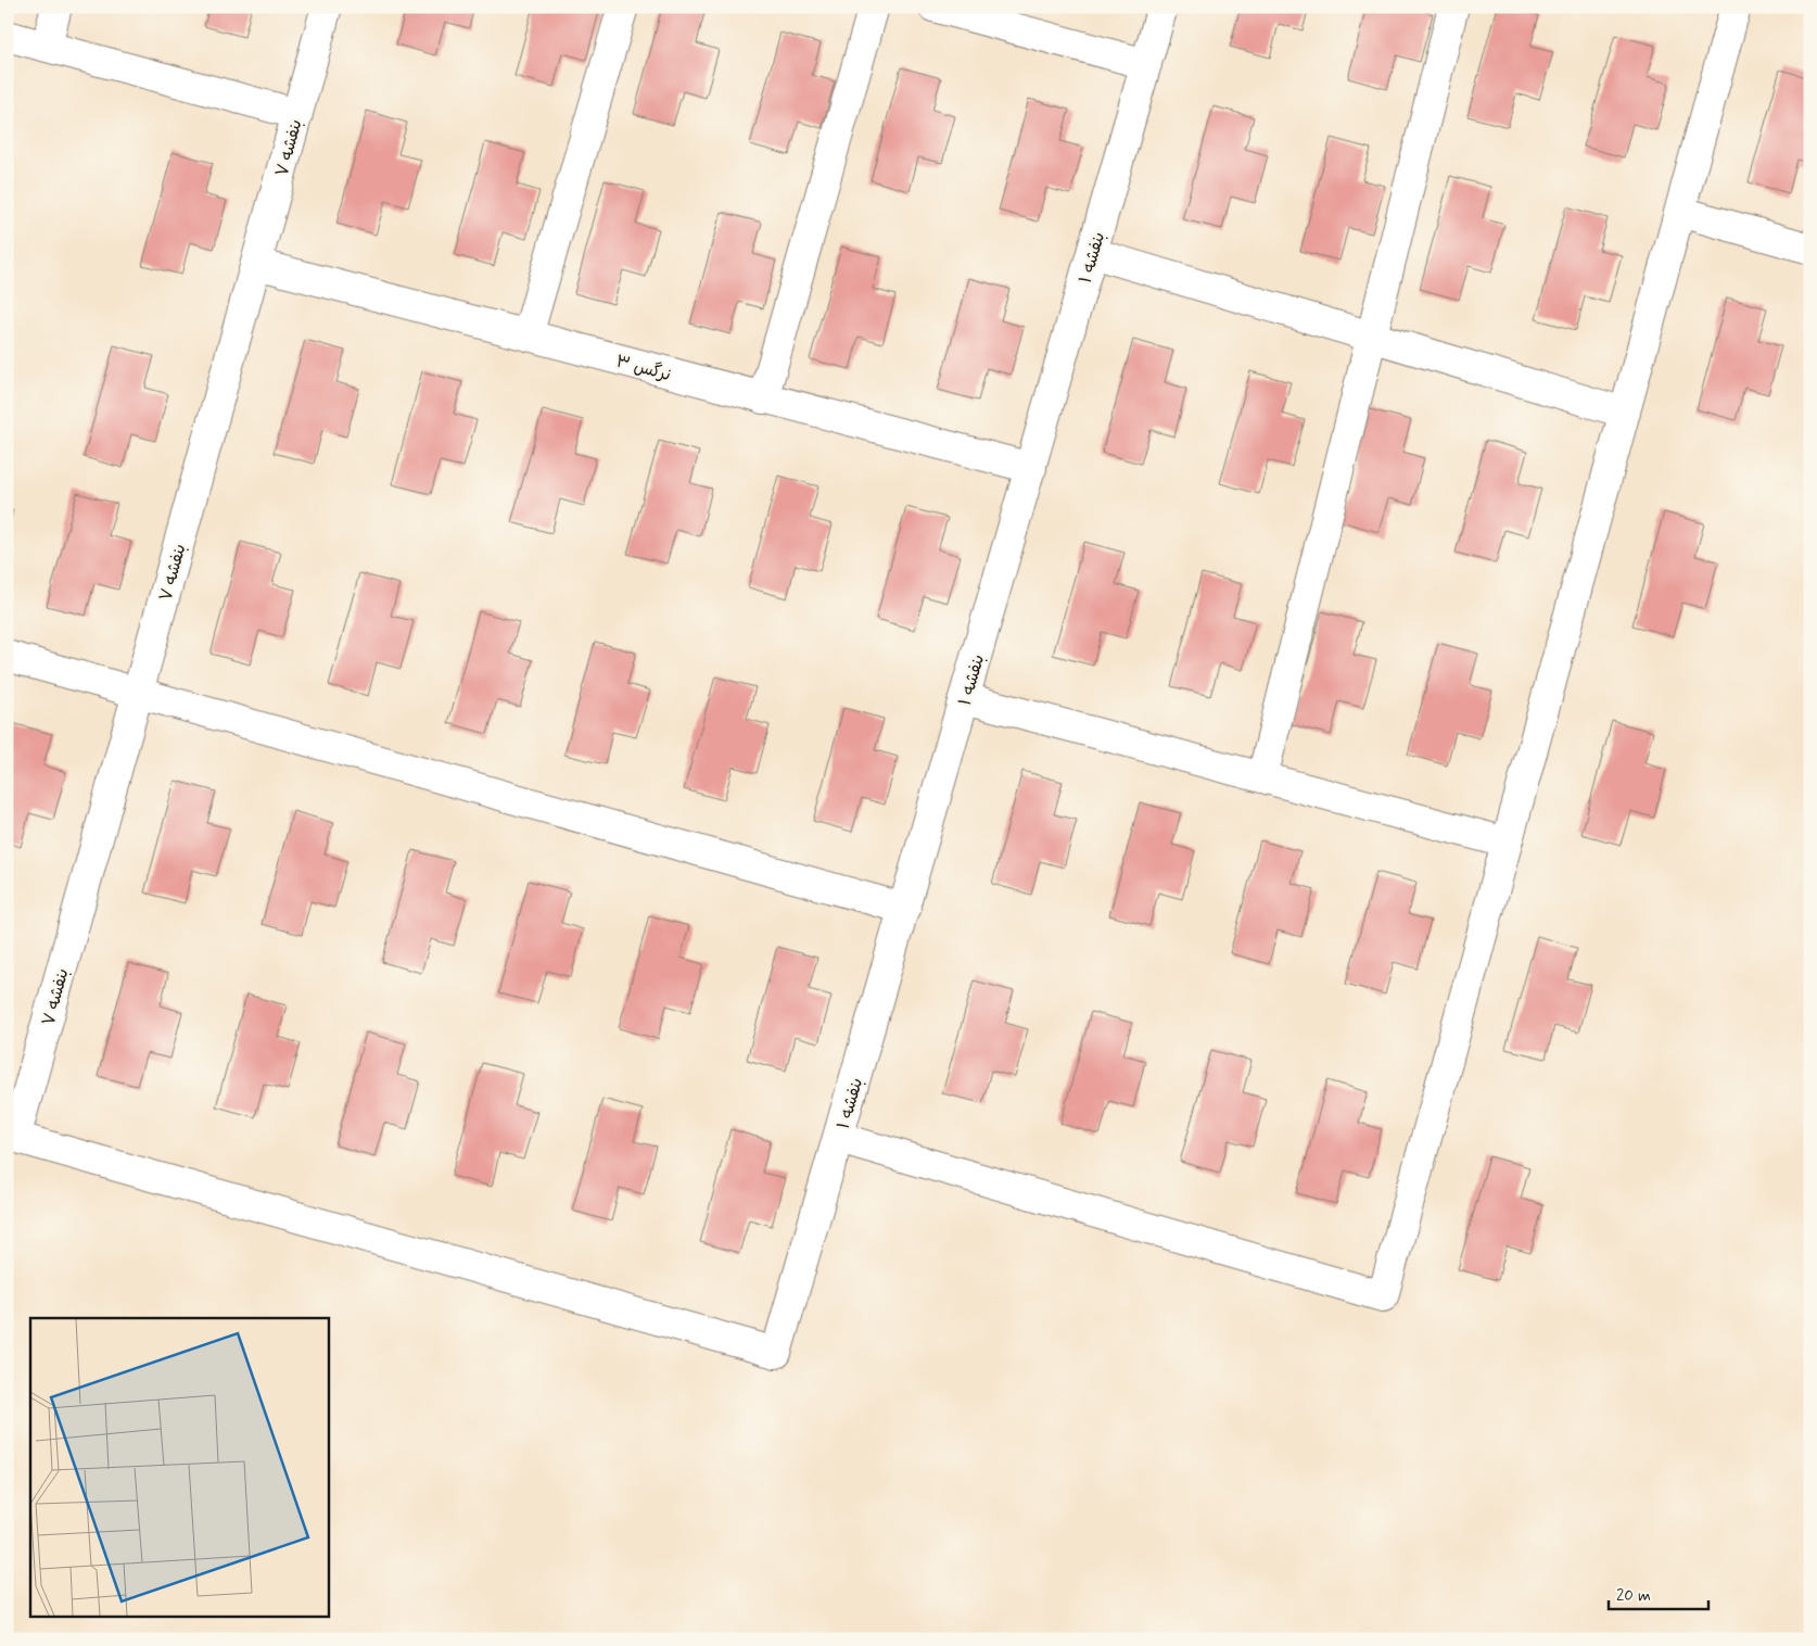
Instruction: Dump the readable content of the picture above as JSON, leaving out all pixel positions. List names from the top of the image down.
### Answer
{
  "streets": {
    "street": ["بنفشه ۷", "بنفشه ۱", "نرگس ۳"]
  },
  "crossings": [
    ["بنفشه ۷", "بنفشه ۱"],
    ["بنفشه ۷", "نرگس ۳"],
    ["بنفشه ۱", "نرگس ۳"]
  ],
  "scale_bar": "20 m"
}
